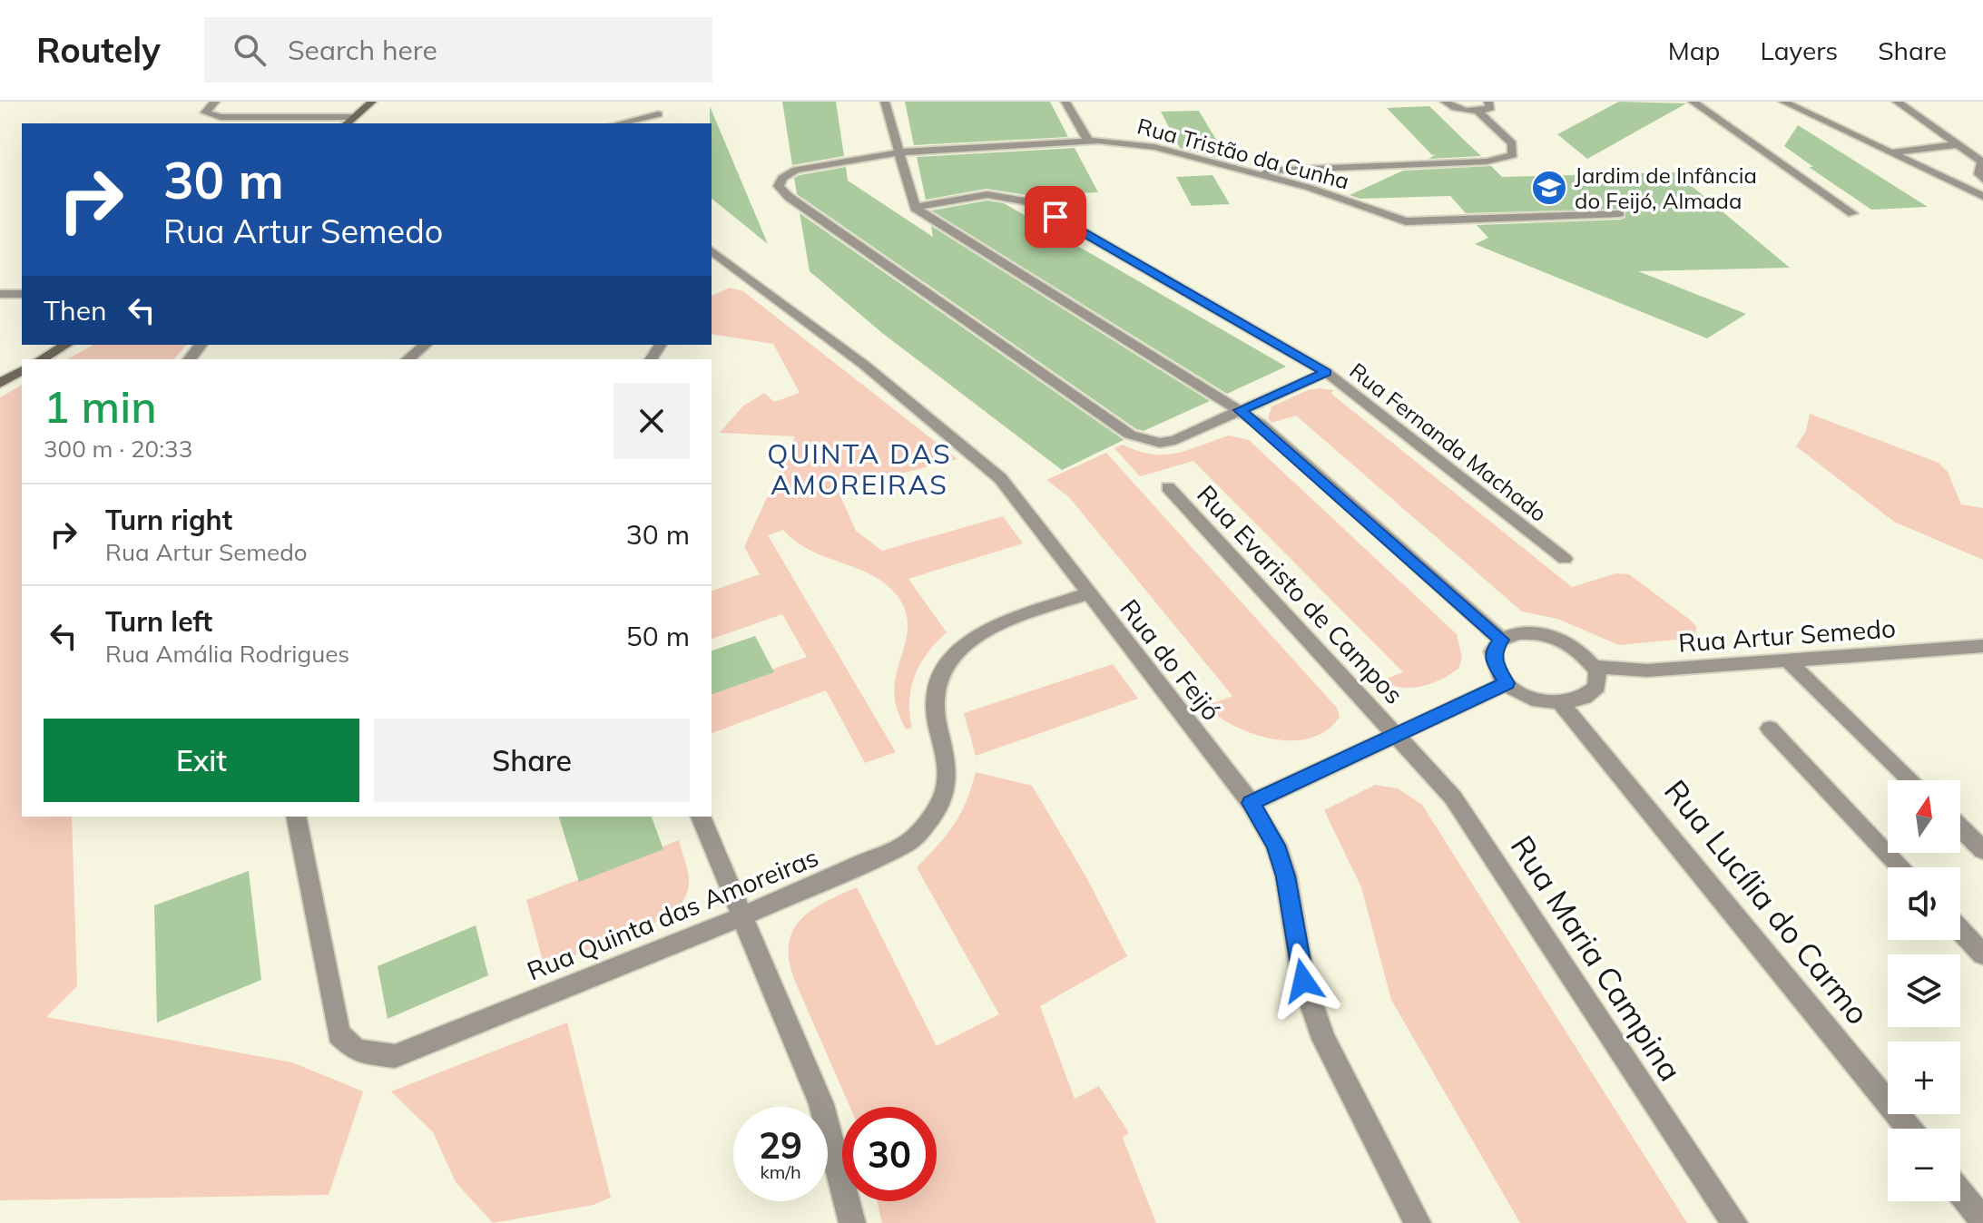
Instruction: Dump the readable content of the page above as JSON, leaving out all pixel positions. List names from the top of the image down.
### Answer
{
  "streets": {
    "street": [
      "Rua Tristão da Cunha",
      "Rua Fernanda Machado",
      "Rua Evaristo de Campos",
      "Rua Artur Semedo",
      "Rua do Feijó",
      "Rua Lucília do Carmo",
      "Rua Quinta das Amoreiras",
      "Rua Maria Campina"
    ]
  },
  "crossings": [
    ["Rua Evaristo de Campos", "Rua Maria Campina"],
    ["Rua Artur Semedo", "Rua Lucília do Carmo"],
    ["Rua do Feijó", "Rua Quinta das Amoreiras"]
  ],
  "districts": ["QUINTA DAS AMOREIRAS"],
  "places": {
    "school or university": ["Jardim de Infância do Feijó, Almada"]
  },
  "north": "top",
  "page": {
    "header": "Routely",
    "search": "Search here",
    "nav": ["Map", "Layers", "Share"],
    "turn": ["30 m", "Rua Artur Semedo"],
    "then": "Then",
    "heading": ["1 min", "300 m · 20:33"],
    "list": [
      {
        "name": "Turn right",
        "note": "Rua Artur Semedo",
        "value": "30 m"
      },
      {
        "name": "Turn left",
        "note": "Rua Amália Rodrigues",
        "value": "50 m"
      }
    ],
    "buttons": ["Exit", "Share"],
    "map_buttons": ["+", "−"],
    "speed": "29 km/h",
    "limit": "30"
  }
}
